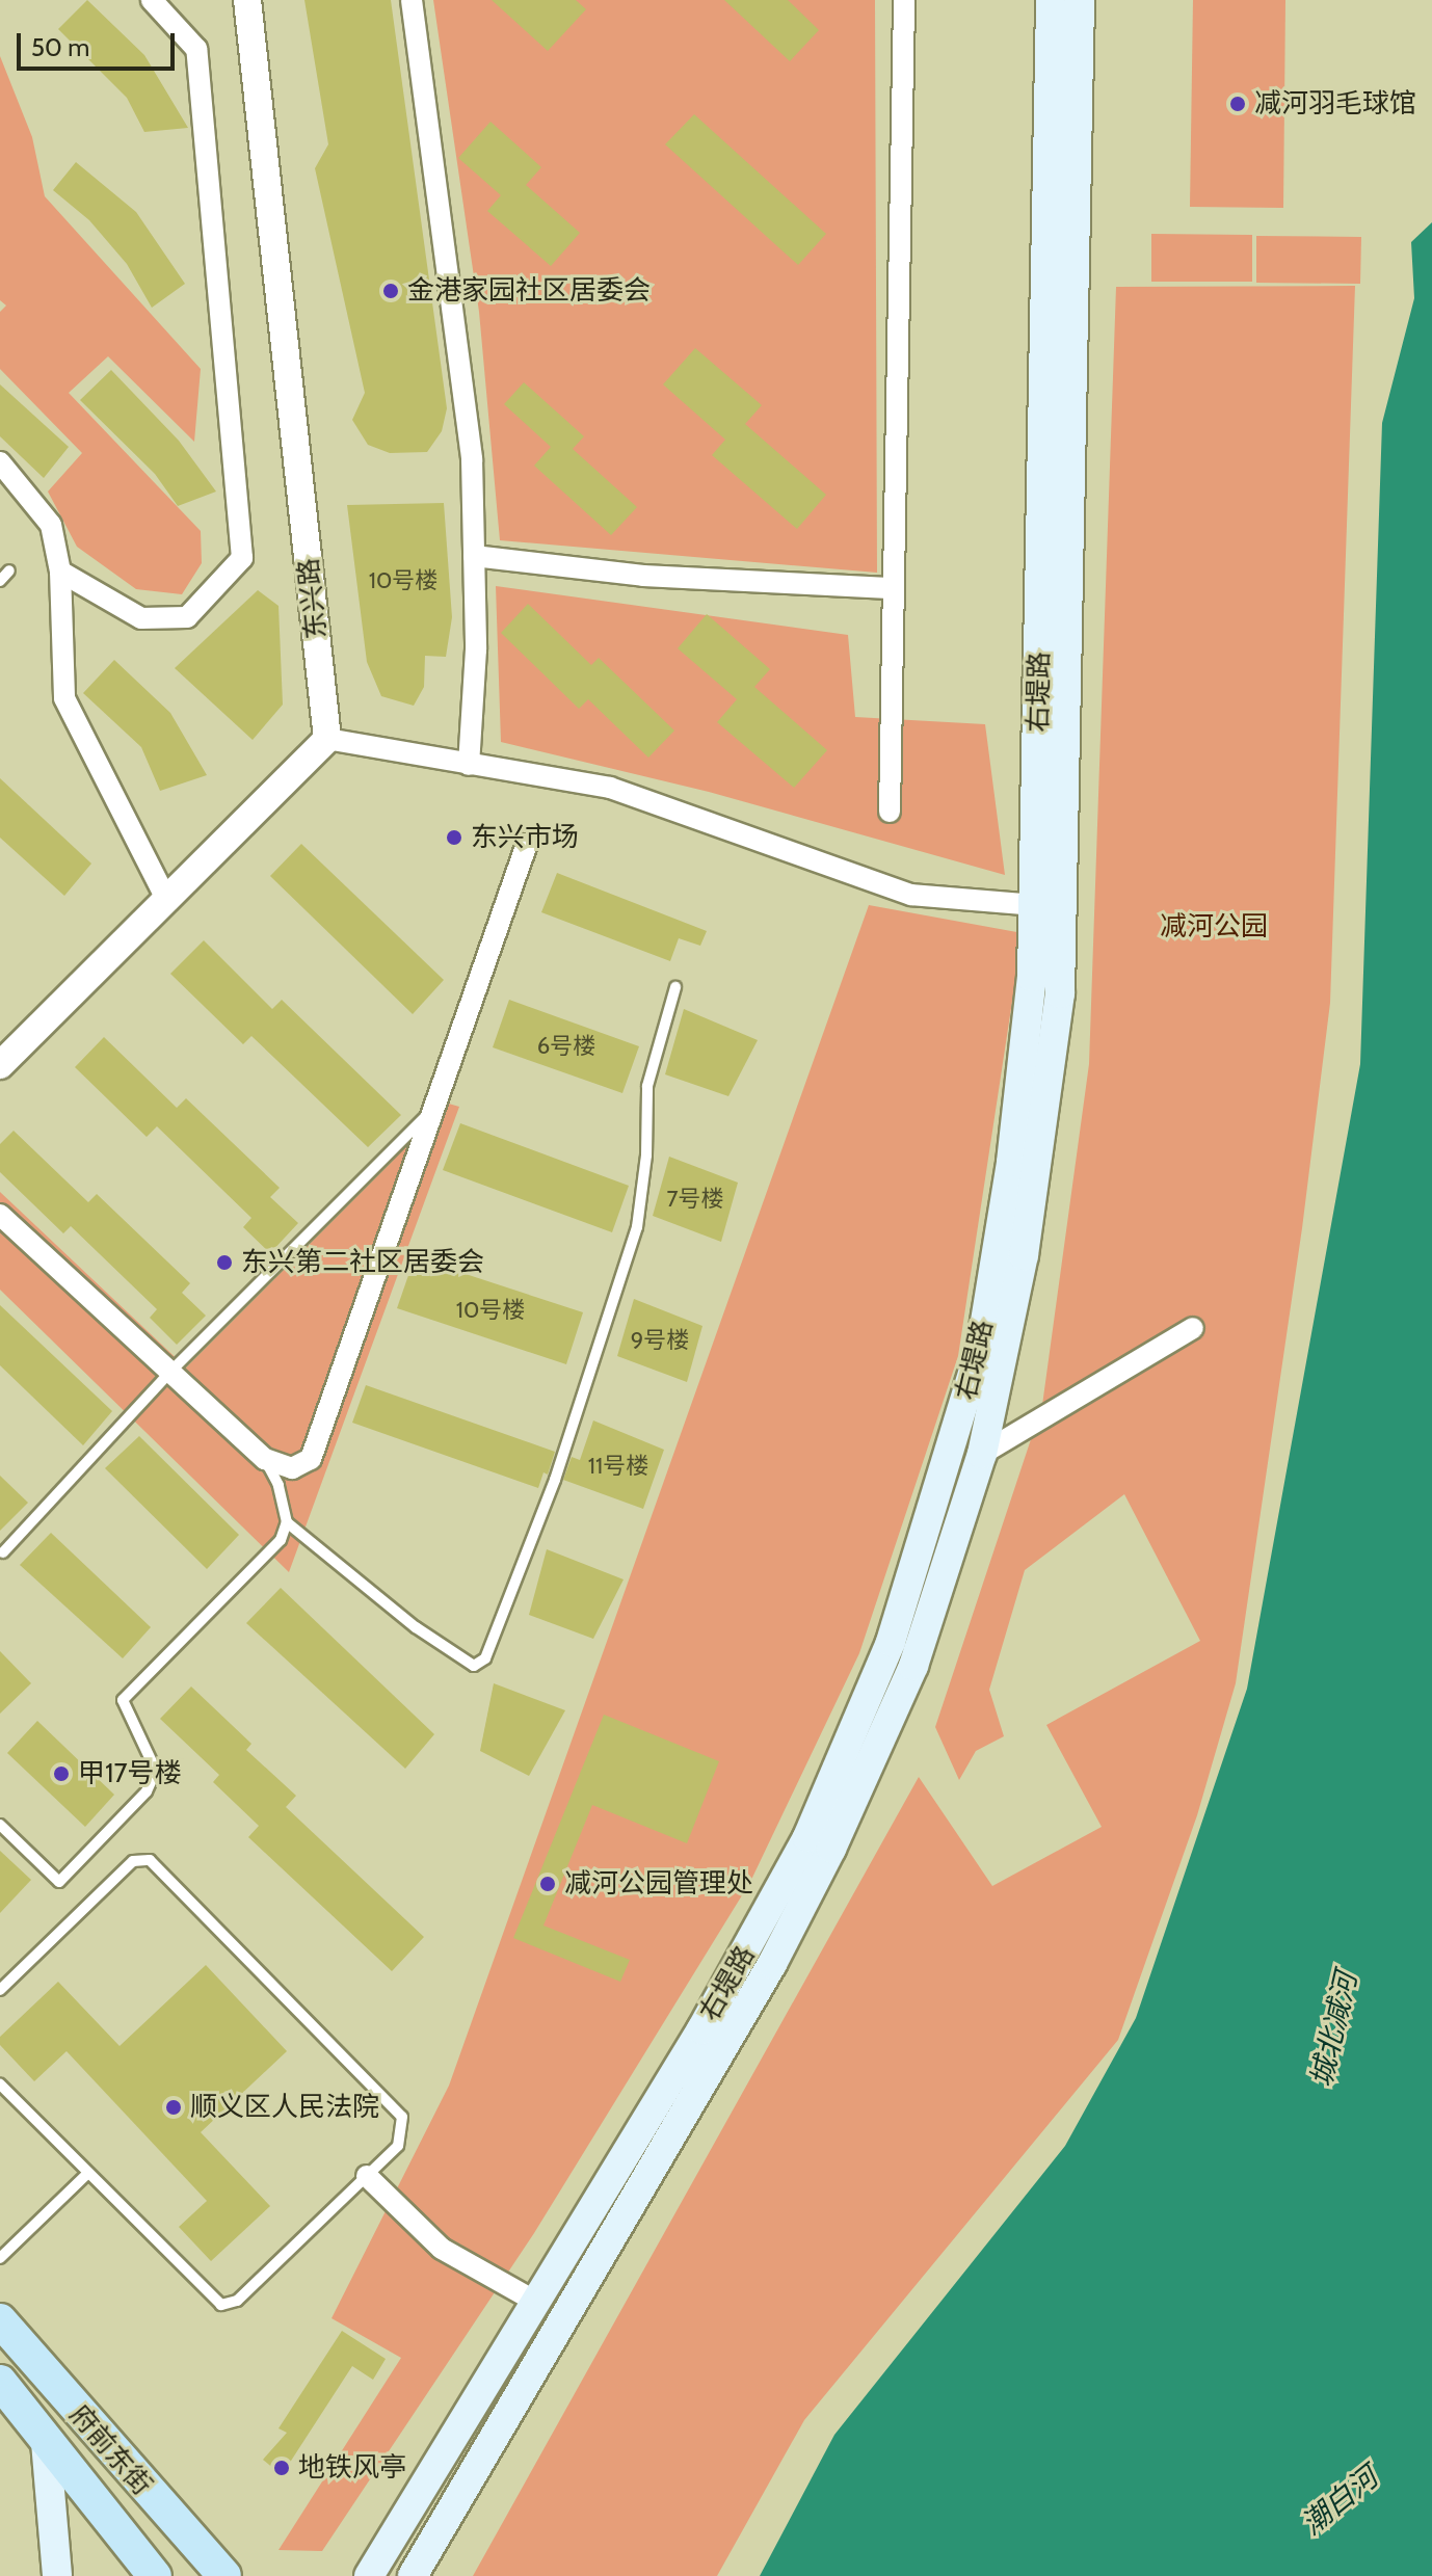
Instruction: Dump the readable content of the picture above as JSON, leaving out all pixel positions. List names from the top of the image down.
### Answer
{
  "streets": {
    "main road": ["右堤路", "府前东街"],
    "street": ["东兴路"]
  },
  "water": ["城北减河", "潮白河"],
  "parks": ["减河公园"],
  "places": [
    "减河羽毛球馆",
    "金港家园社区居委会",
    "东兴市场",
    "东兴第二社区居委会",
    "甲17号楼",
    "减河公园管理处",
    "顺义区人民法院",
    "地铁风亭"
  ],
  "house_numbers": [
    "10号楼",
    "6号楼",
    "7号楼",
    "10号楼",
    "9号楼",
    "11号楼"
  ],
  "scale_bar": "50 m"
}
